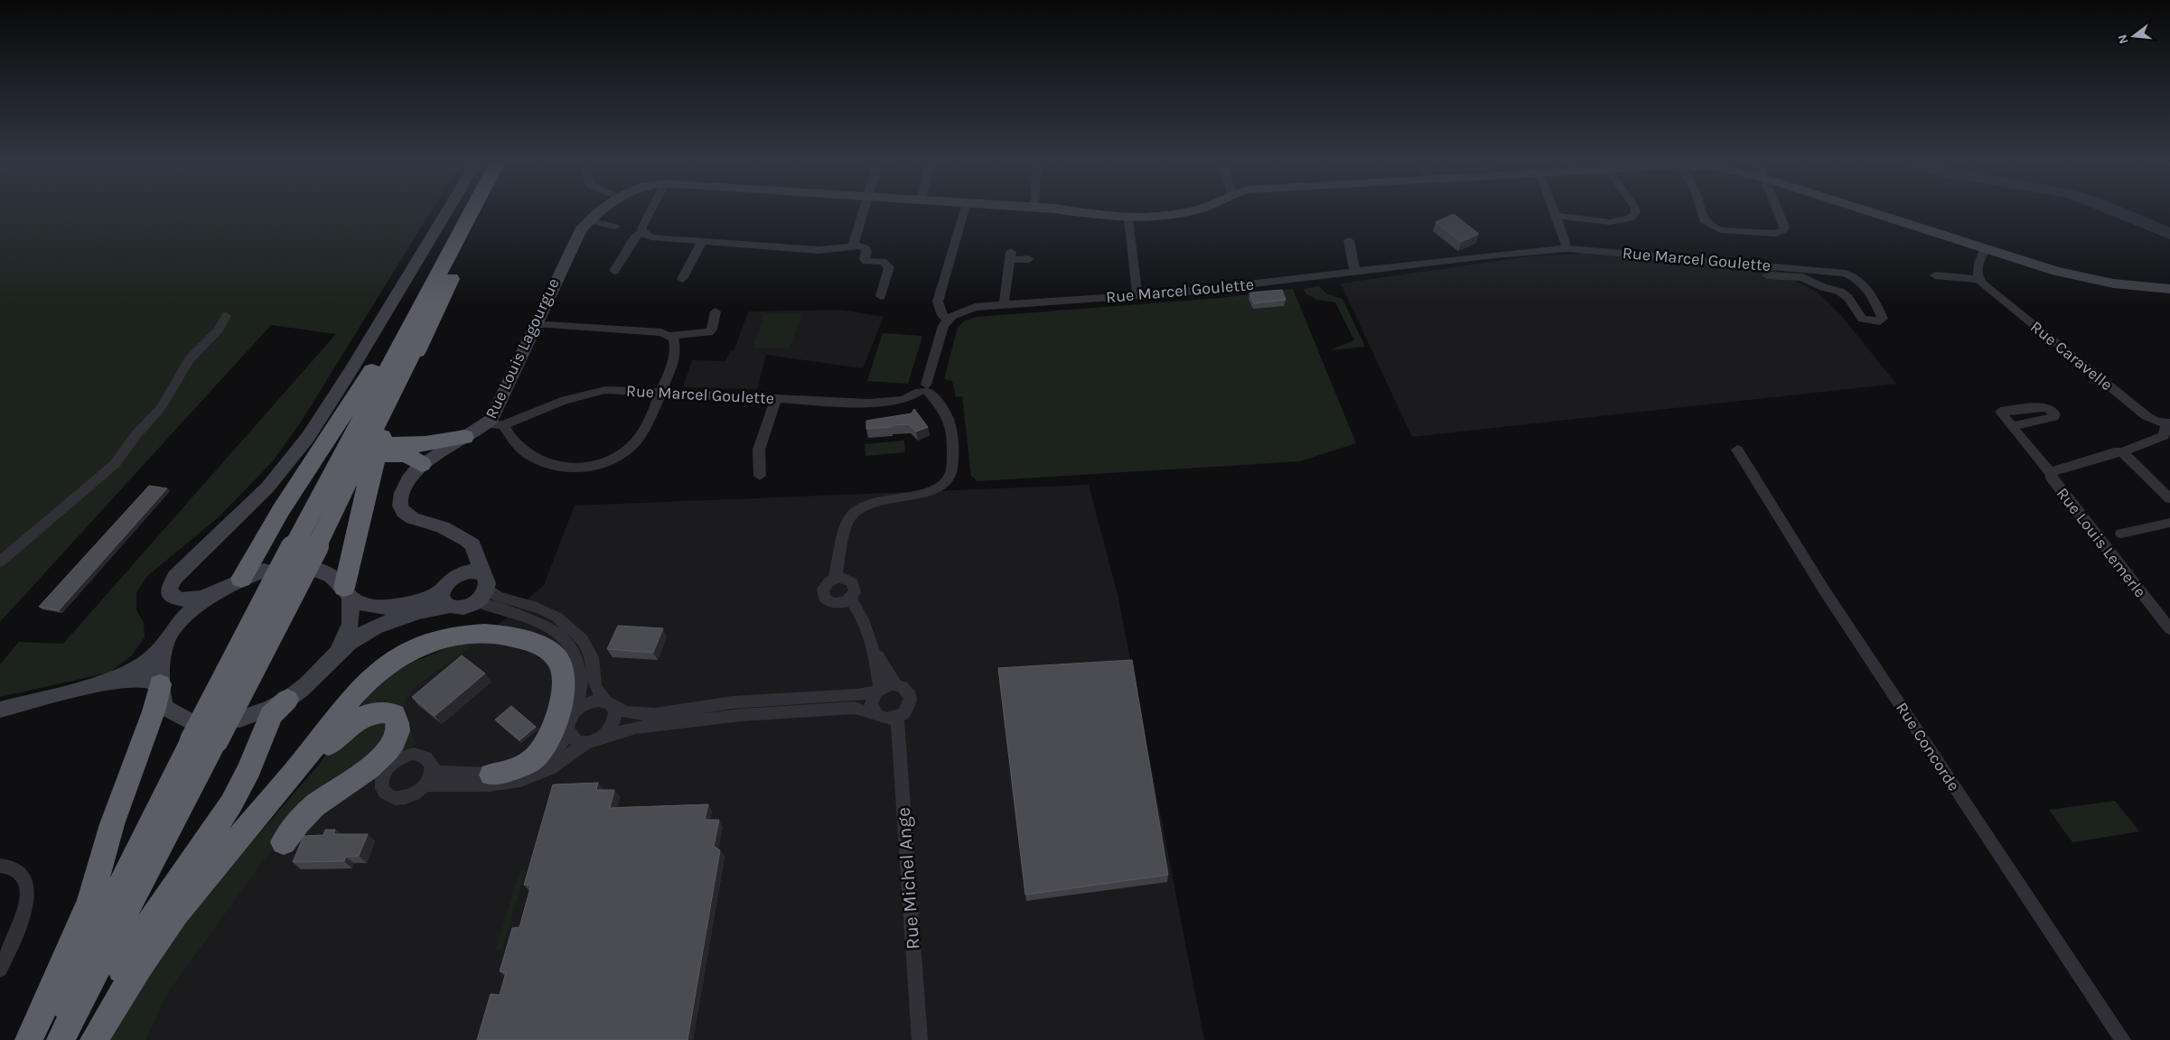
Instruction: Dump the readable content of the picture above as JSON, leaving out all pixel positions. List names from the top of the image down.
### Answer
{
  "streets": {
    "main road": ["Rue Louis Lagourgue"],
    "street": [
      "Rue Marcel Goulette",
      "Rue Caravelle",
      "Rue Louis Lemerle",
      "Rue Concorde",
      "Rue Michel Ange"
    ]
  },
  "crossings": [
    ["Rue Marcel Goulette", "Rue Louis Lagourgue"],
    ["Rue Caravelle", "Rue Louis Lemerle"]
  ],
  "north": "left"
}
